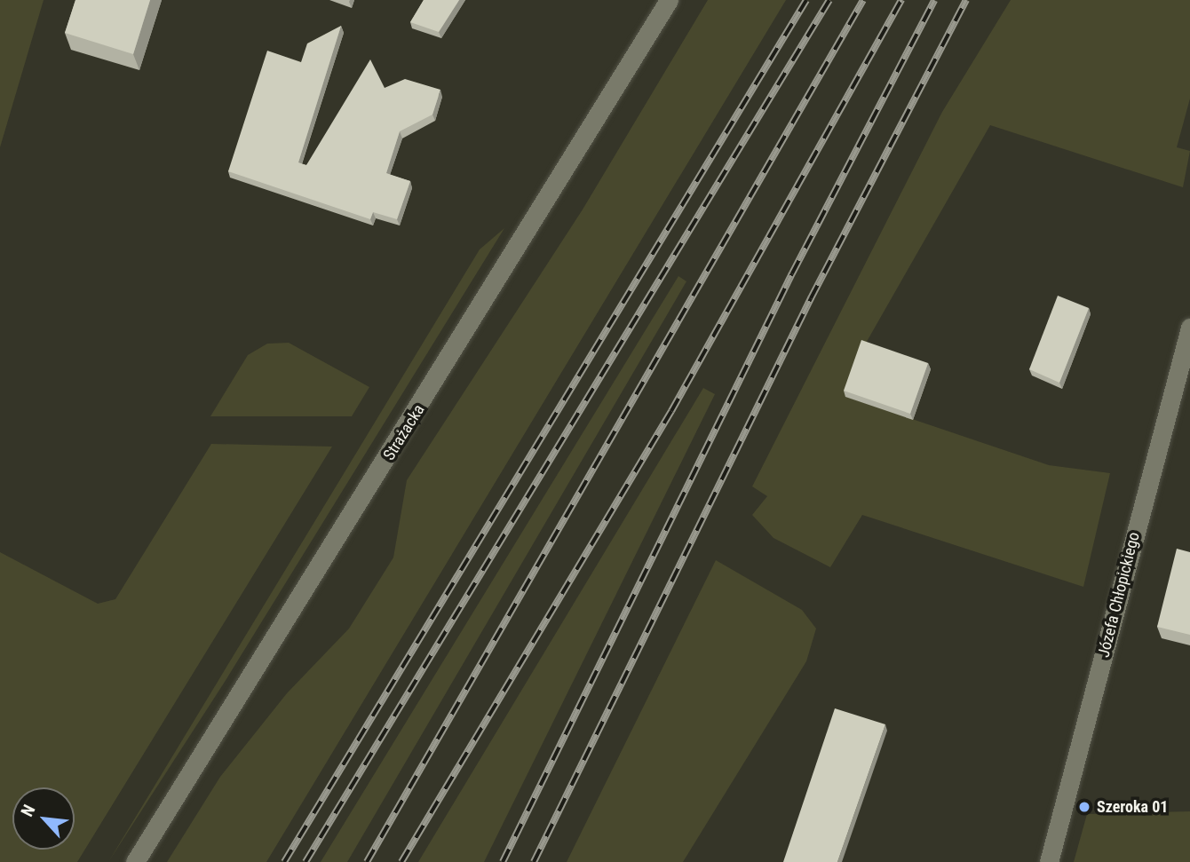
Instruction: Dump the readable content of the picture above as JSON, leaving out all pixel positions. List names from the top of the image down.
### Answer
{
  "streets": {
    "main road": ["Strażacka", "Józefa Chłopickiego"]
  },
  "places": ["Szeroka 01"],
  "north": "top left"
}
